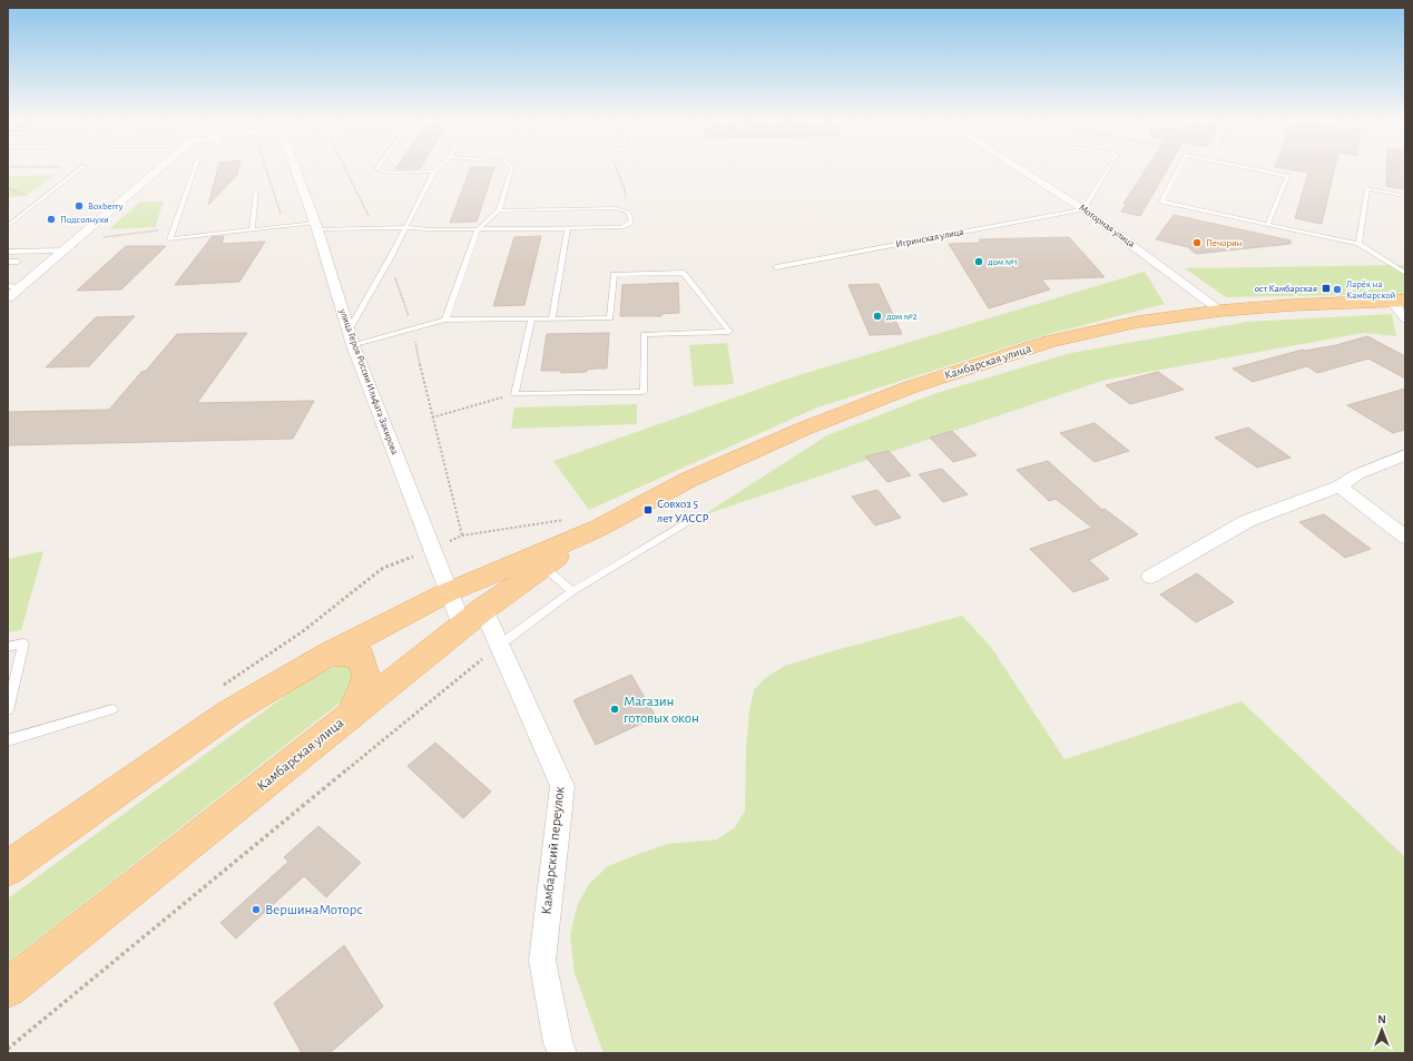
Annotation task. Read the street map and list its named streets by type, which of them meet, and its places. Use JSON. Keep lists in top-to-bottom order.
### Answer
{
  "streets": {
    "main road": ["Камбарская улица"],
    "street": ["Моторная улица", "улица Героя России Ильфата Закирова", "Камбарский переулок"],
    "lane": ["Игринская улица"]
  },
  "crossings": [
    ["Моторная улица", "Игринская улица"],
    ["Моторная улица", "Камбарская улица"],
    ["Камбарская улица", "улица Героя России Ильфата Закирова"],
    ["Камбарская улица", "Камбарский переулок"],
    ["улица Героя России Ильфата Закирова", "Камбарский переулок"]
  ],
  "places": {
    "other": [
      "Boxberry",
      "Подсолнухи",
      "Печорин",
      "дом №1",
      "Ларёк на Камбарской",
      "дом №2",
      "Магазин готовых окон",
      "ВершинаМоторс"
    ],
    "transit": ["ост Камбарская", "Совхоз 5 лет УАССР"]
  },
  "north": "top"
}
